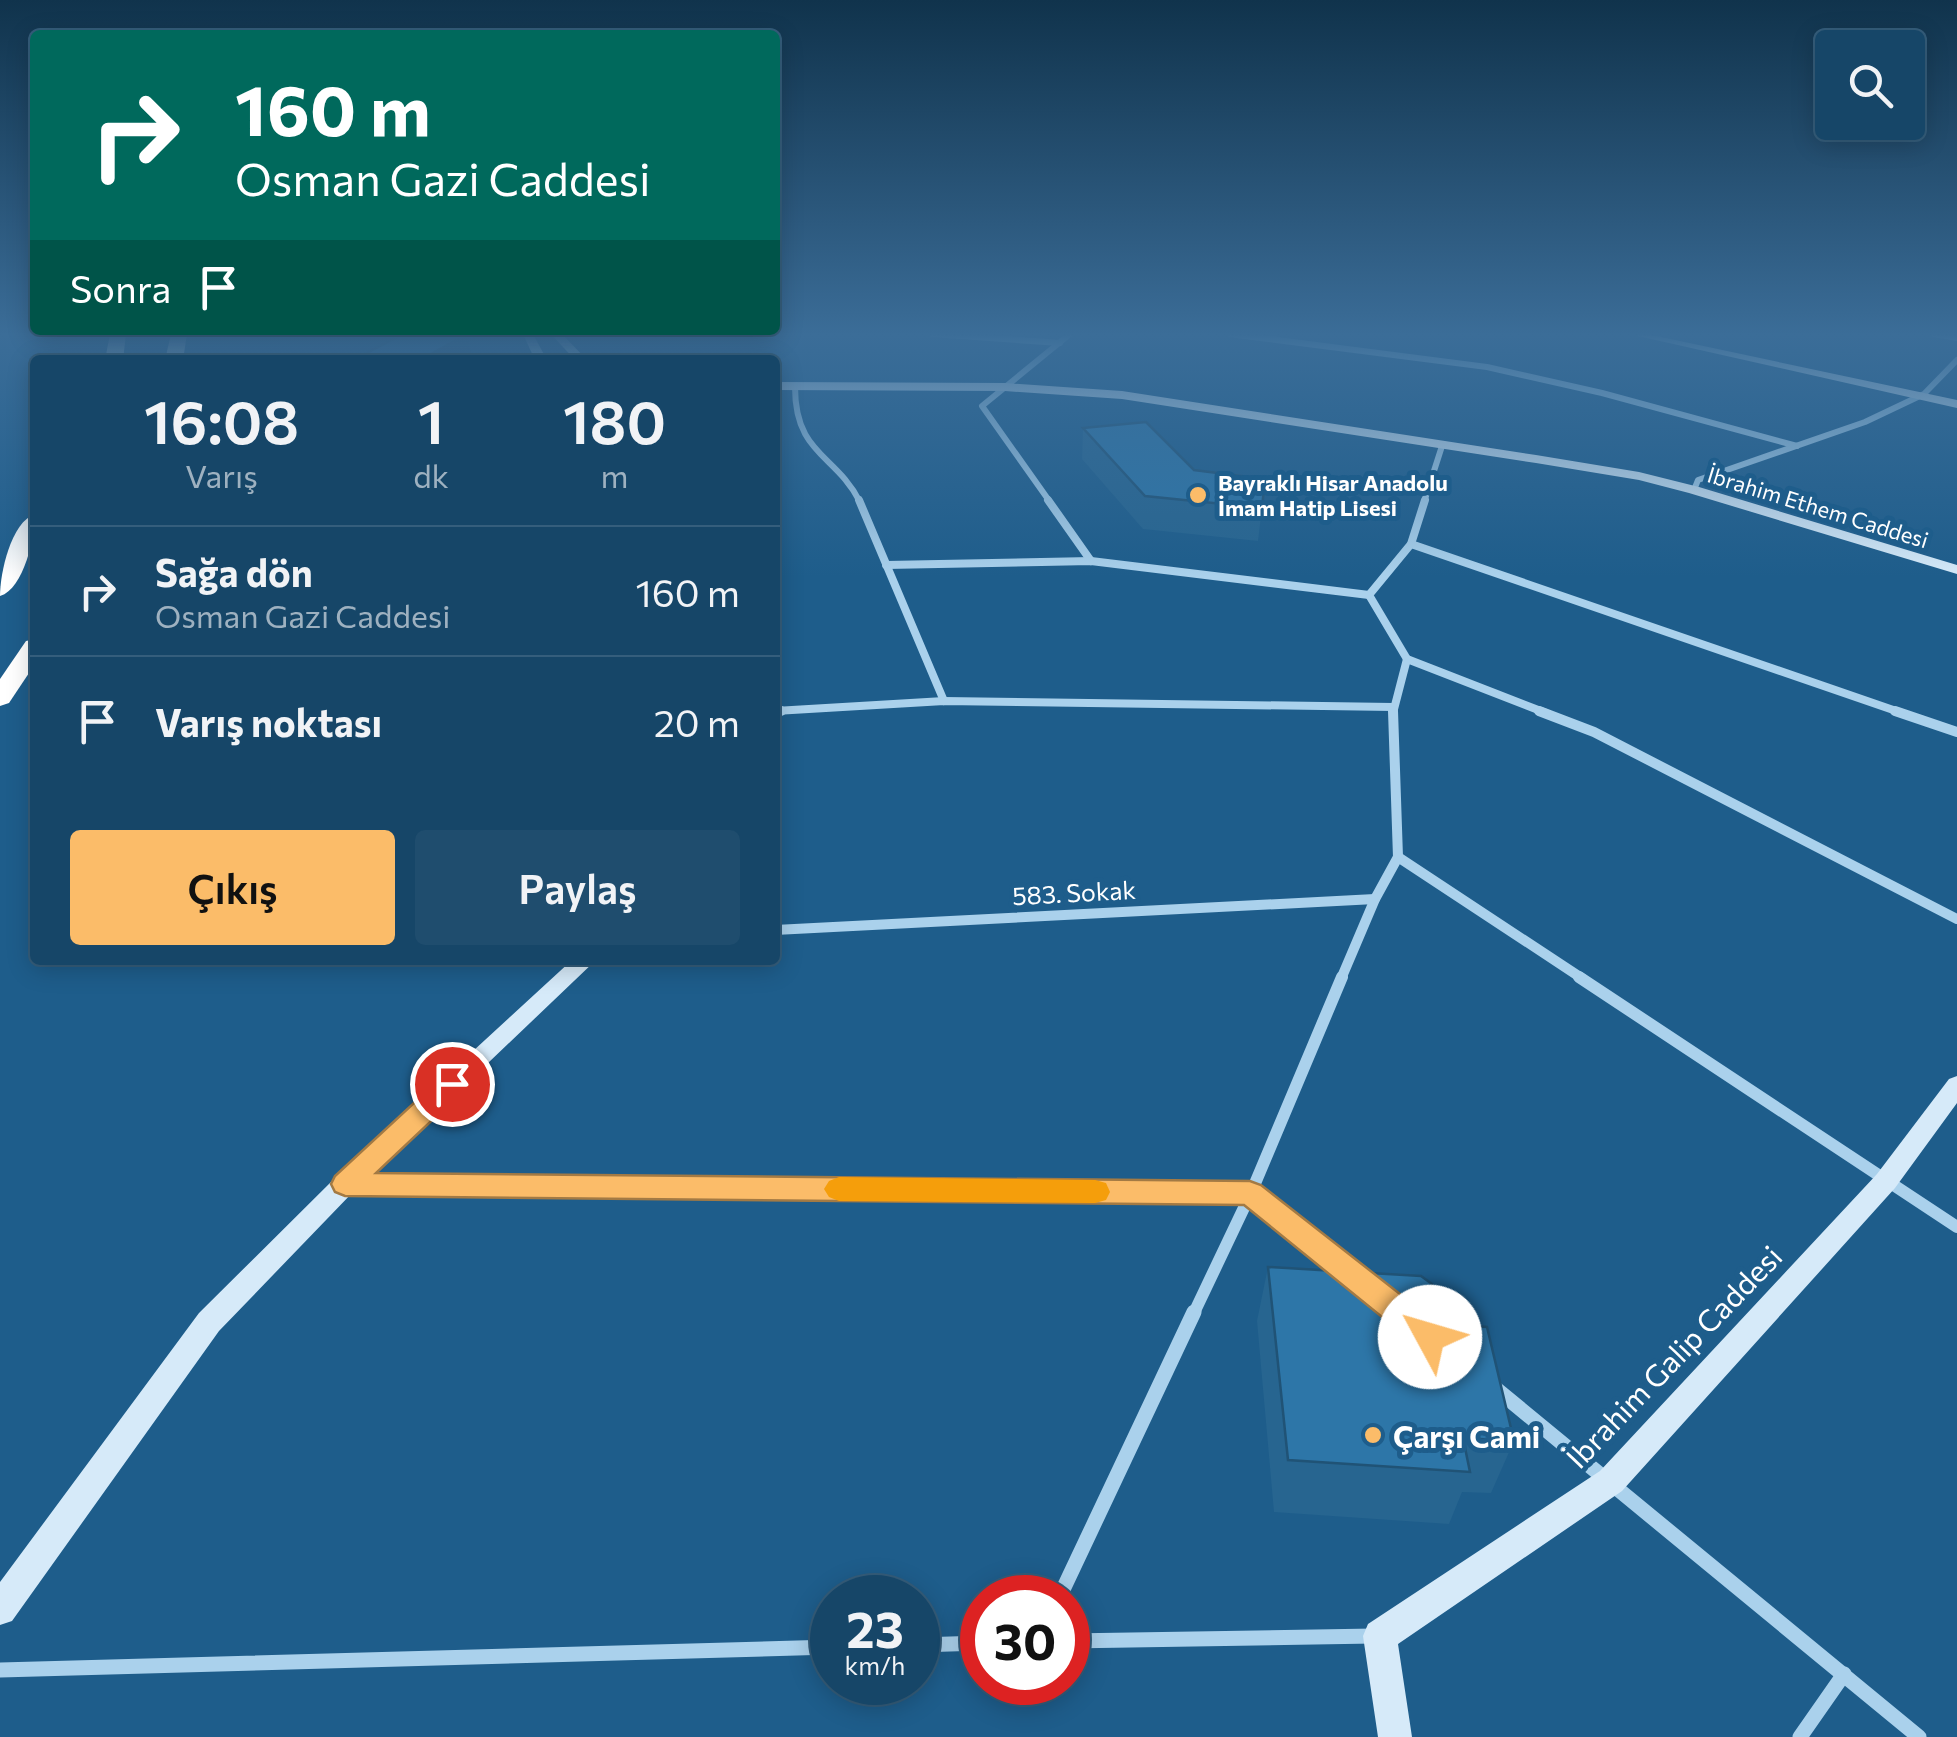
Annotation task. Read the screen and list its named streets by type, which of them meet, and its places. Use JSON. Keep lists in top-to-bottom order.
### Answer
{
  "streets": {
    "main road": ["İbrahim Ethem Caddesi", "İbrahim Galip Caddesi"],
    "street": ["583. Sokak"]
  },
  "places": ["Bayraklı Hisar Anadolu İmam Hatip Lisesi", "Çarşı Cami"],
  "page": {
    "turn": ["160 m", "Osman Gazi Caddesi"],
    "then": "Sonra",
    "eta": [
      "16:08",
      "Varış",
      "1",
      "dk",
      "180",
      "m"
    ],
    "list": [
      {
        "name": "Sağa dön",
        "note": "Osman Gazi Caddesi",
        "value": "160 m"
      },
      {
        "name": "Varış noktası",
        "value": "20 m"
      }
    ],
    "buttons": ["Çıkış", "Paylaş"],
    "speed": "23 km/h",
    "limit": "30"
  }
}
